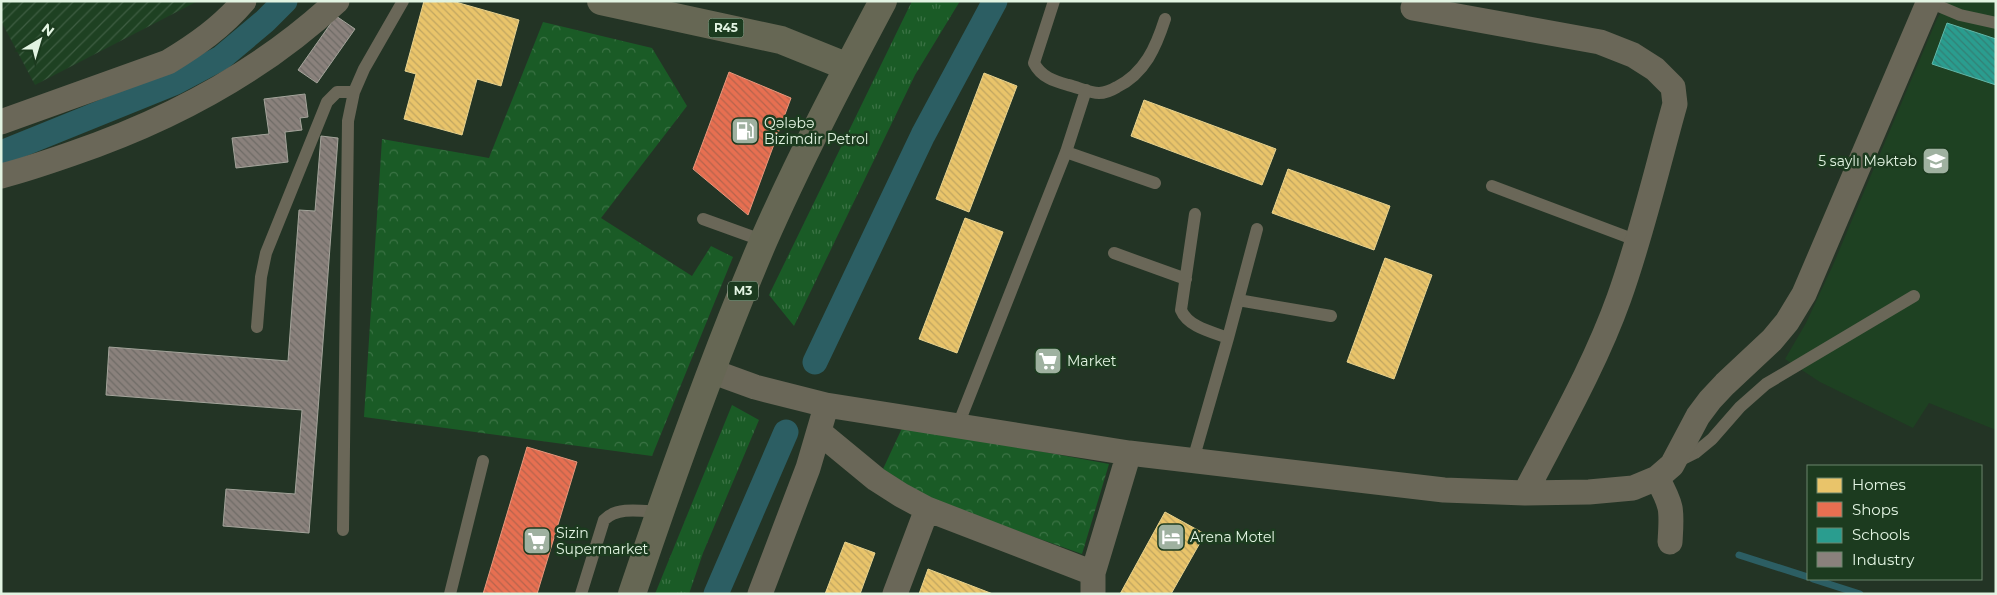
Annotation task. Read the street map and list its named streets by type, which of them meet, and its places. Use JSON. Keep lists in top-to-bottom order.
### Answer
{
  "streets": {
    "main road": ["R45", "M3"]
  },
  "crossings": [
    ["R45", "M3"]
  ],
  "places": {
    "fuel station": ["Qələbə Bizimdir Petrol"],
    "school or university": ["5 saylı Məktəb"],
    "supermarket": ["Market", "Sizin Supermarket"],
    "hotel": ["Arena Motel"]
  },
  "legend": [
    "Homes",
    "Shops",
    "Schools",
    "Industry"
  ],
  "north": "top right"
}
